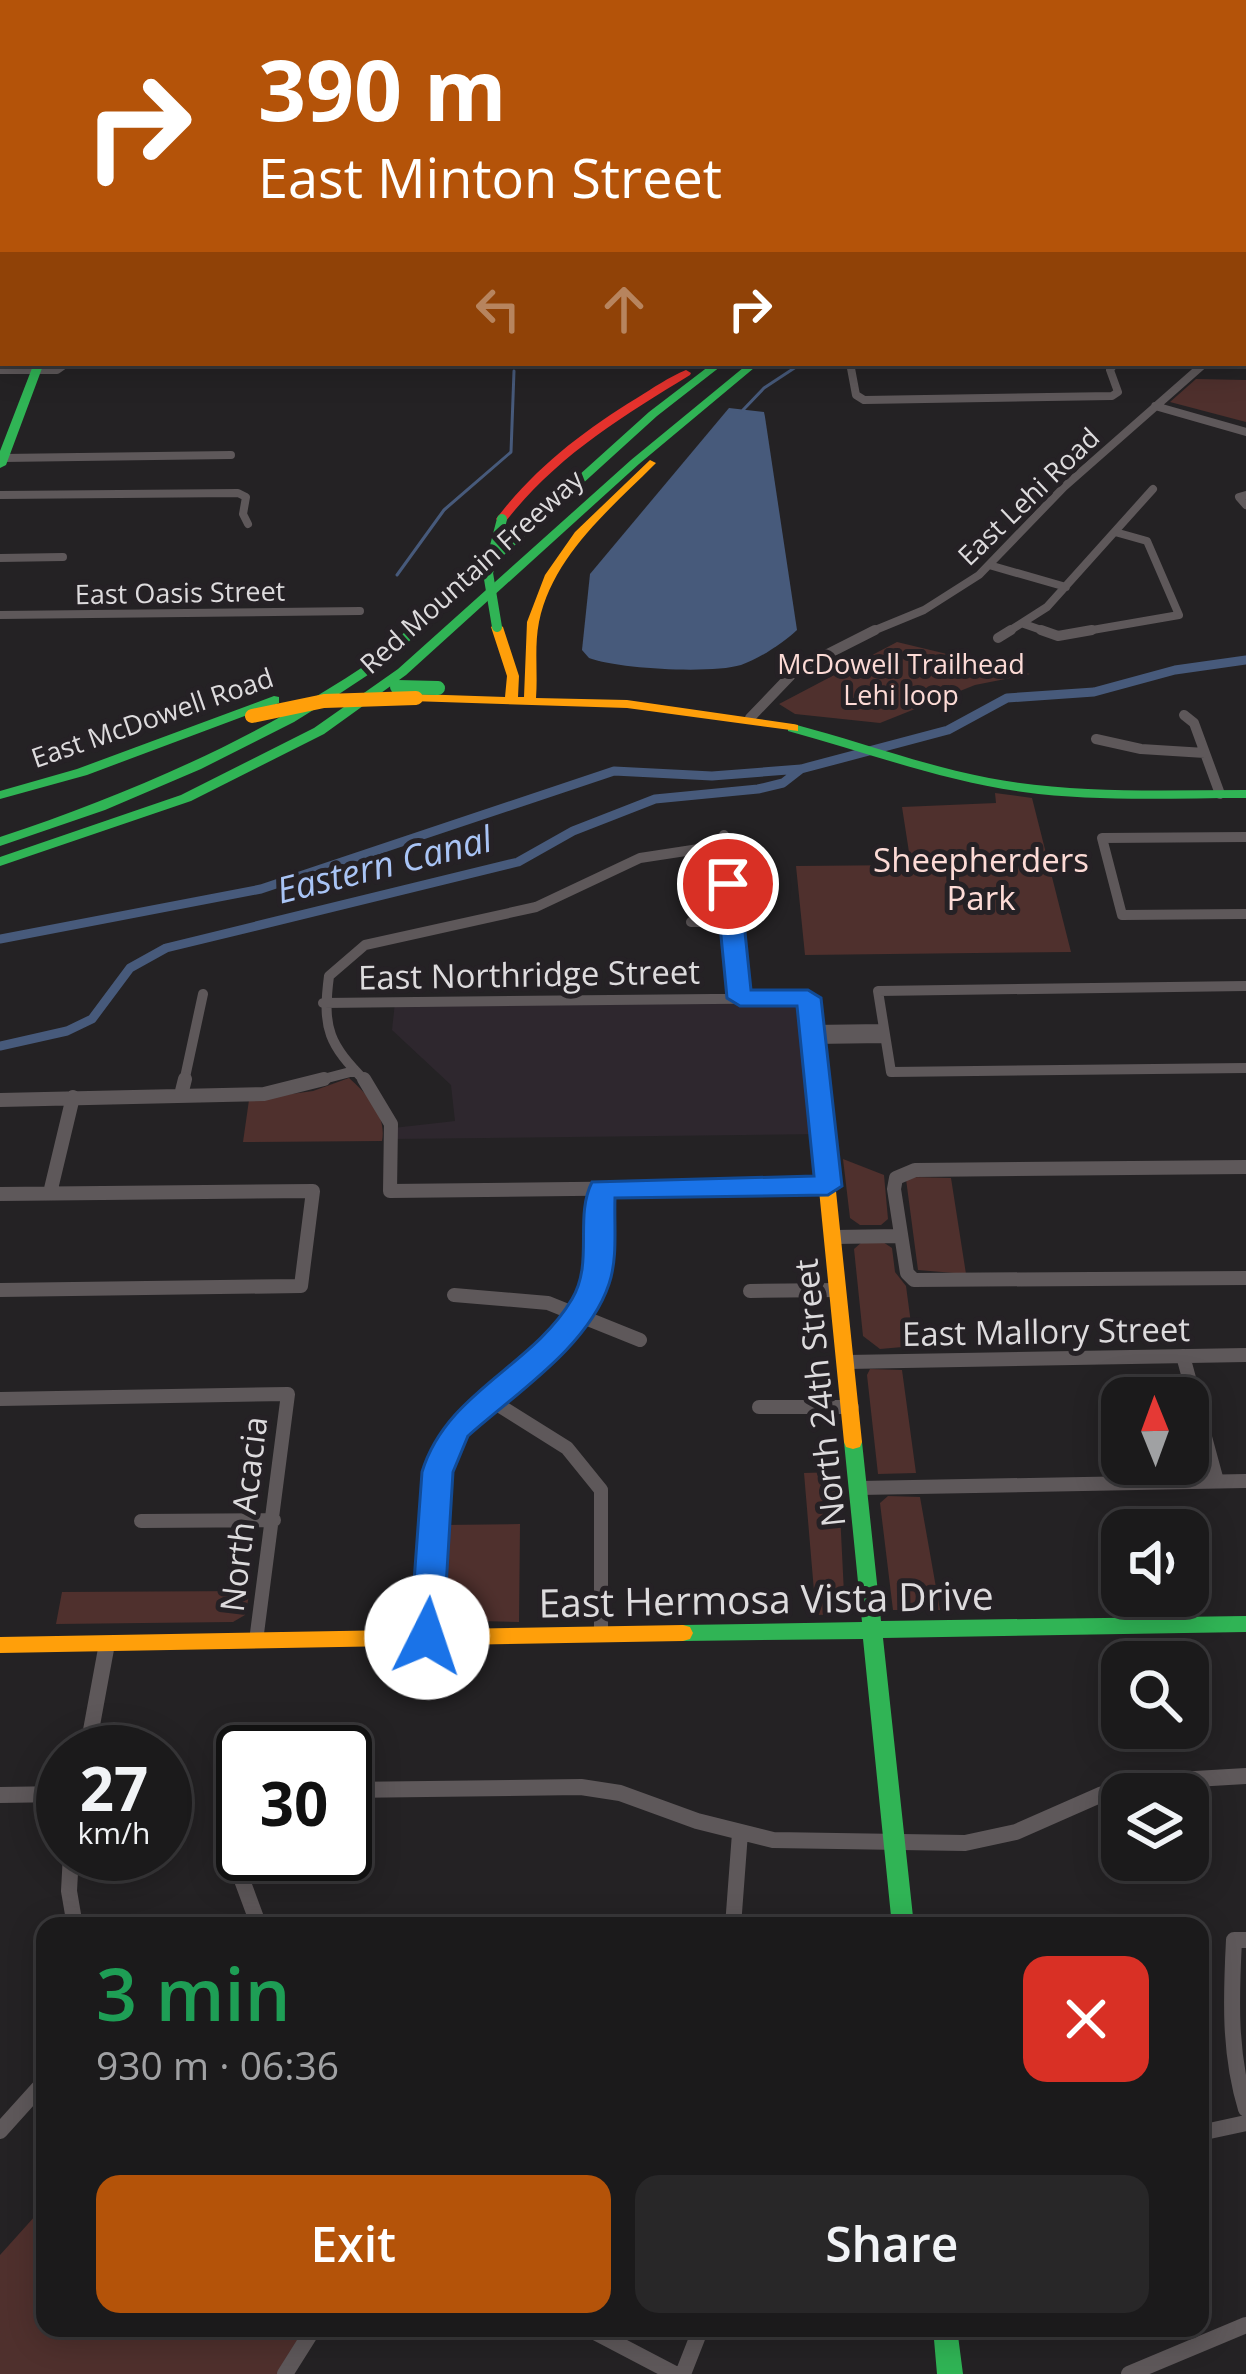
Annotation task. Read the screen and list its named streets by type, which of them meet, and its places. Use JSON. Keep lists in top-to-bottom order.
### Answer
{
  "streets": {
    "main road": [
      "Red Mountain Freeway",
      "East McDowell Road",
      "North 24th Street",
      "East Hermosa Vista Drive"
    ],
    "street": [
      "East Lehi Road",
      "East Oasis Street",
      "East Northridge Street",
      "East Mallory Street",
      "North Acacia"
    ]
  },
  "crossings": [
    ["East Lehi Road", "East McDowell Road"],
    ["East Northridge Street", "North 24th Street"],
    ["East Mallory Street", "North 24th Street"],
    ["North 24th Street", "East Hermosa Vista Drive"],
    ["North Acacia", "East Hermosa Vista Drive"]
  ],
  "water": ["Eastern Canal"],
  "parks": ["McDowell Trailhead Lehi loop", "Sheepherders Park"],
  "north": "top",
  "page": {
    "turn": ["390 m", "East Minton Street"],
    "speed": "27 km/h",
    "limit": "30",
    "heading": ["3 min", "930 m · 06:36"],
    "buttons": ["Exit", "Share"]
  }
}
